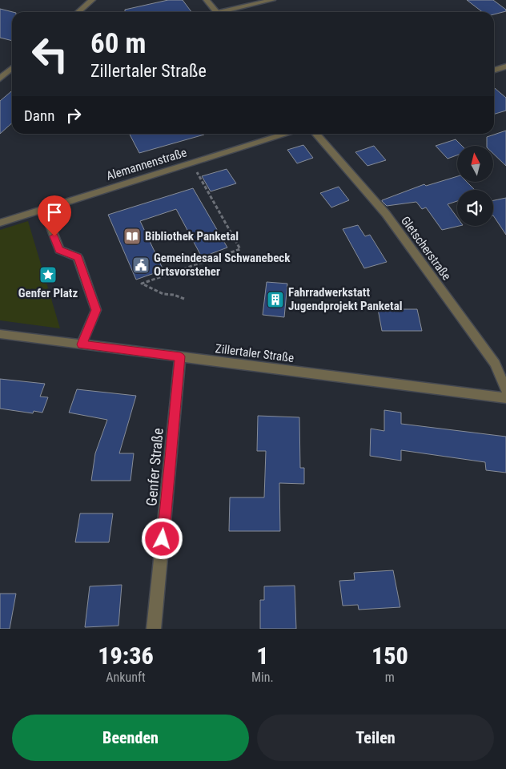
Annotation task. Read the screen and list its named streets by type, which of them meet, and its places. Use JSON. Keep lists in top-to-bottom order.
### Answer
{
  "streets": {
    "street": [
      "Alemannenstraße",
      "Gletscherstraße",
      "Zillertaler Straße",
      "Genfer Straße"
    ]
  },
  "crossings": [
    ["Zillertaler Straße", "Genfer Straße"]
  ],
  "places": {
    "library": ["Bibliothek Panketal"],
    "public building": ["Gemeindesaal Schwanebeck Ortsvorsteher"],
    "place": ["Genfer Platz"],
    "building": ["Fahrradwerkstatt Jugendprojekt Panketal"]
  },
  "north": "top",
  "page": {
    "turn": ["60 m", "Zillertaler Straße"],
    "then": "Dann",
    "eta": [
      "19:36",
      "Ankunft",
      "1",
      "Min.",
      "150",
      "m"
    ],
    "buttons": ["Beenden", "Teilen"]
  }
}
